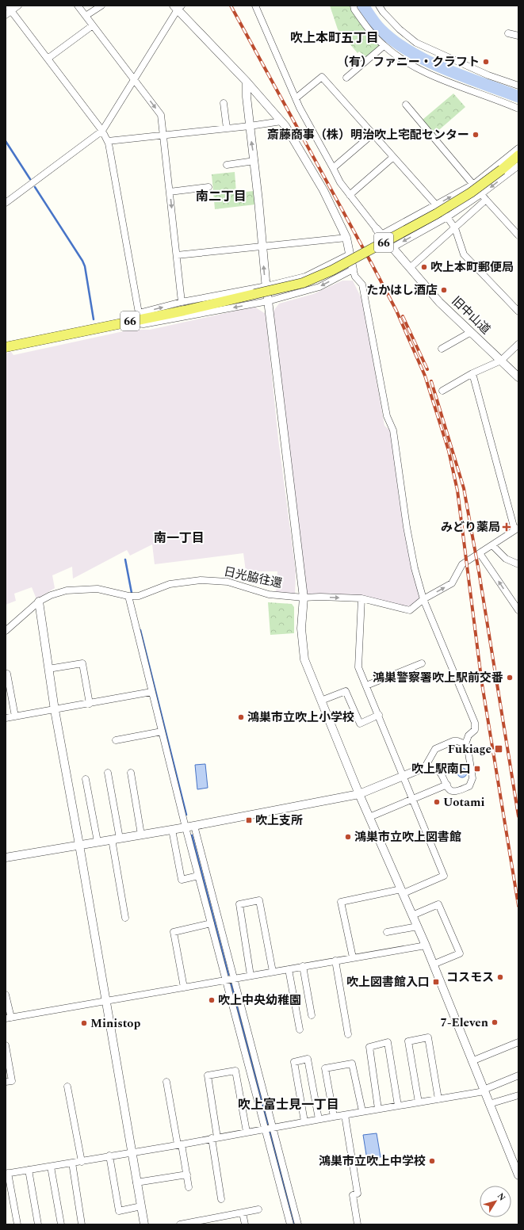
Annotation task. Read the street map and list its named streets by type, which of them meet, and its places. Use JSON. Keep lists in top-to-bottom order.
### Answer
{
  "streets": {
    "main road": ["66"],
    "street": ["旧中山道", "日光脇往還"]
  },
  "districts": [
    "吹上本町五丁目",
    "南二丁目",
    "南一丁目",
    "吹上富士見一丁目"
  ],
  "places": {
    "other": [
      "（有）ファニー・クラフト",
      "斎藤商事（株）明治吹上宅配センター",
      "吹上本町郵便局",
      "たかはし酒店",
      "鴻巣警察署吹上駅前交番",
      "鴻巣市立吹上小学校",
      "Uotami",
      "鴻巣市立吹上図書館",
      "コスモス",
      "吹上中央幼稚園",
      "7-Eleven",
      "Ministop",
      "鴻巣市立吹上中学校"
    ],
    "health": ["みどり薬局"],
    "transit": [
      "Fukiage",
      "吹上駅南口",
      "吹上支所",
      "吹上図書館入口"
    ]
  },
  "north": "top right"
}
